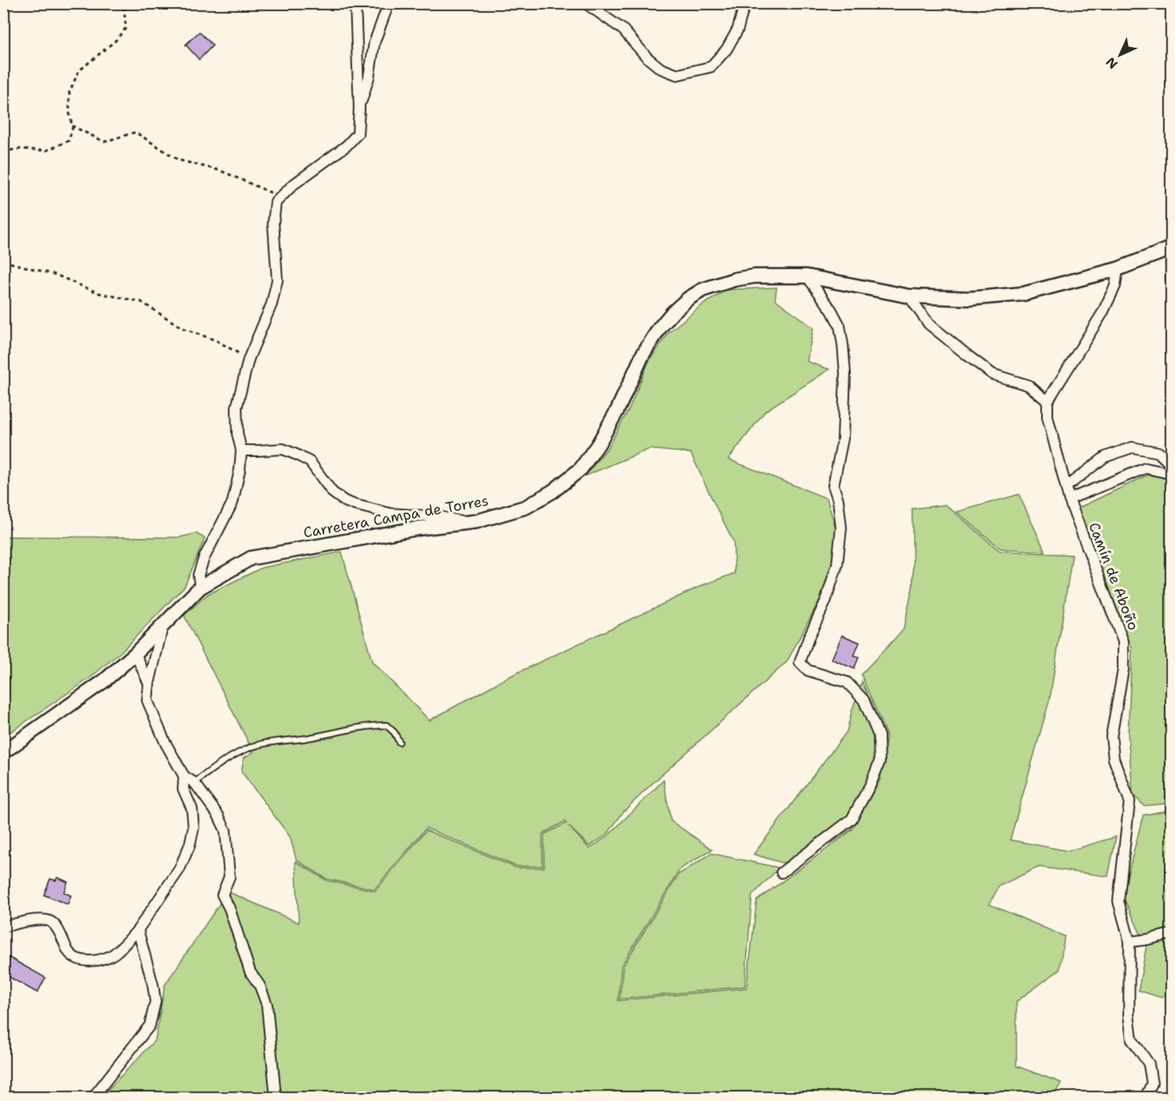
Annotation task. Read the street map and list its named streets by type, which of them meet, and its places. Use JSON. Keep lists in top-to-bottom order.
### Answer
{
  "streets": {
    "street": ["Carretera Campa de Torres", "Camín de Aboño"]
  },
  "north": "bottom left"
}
